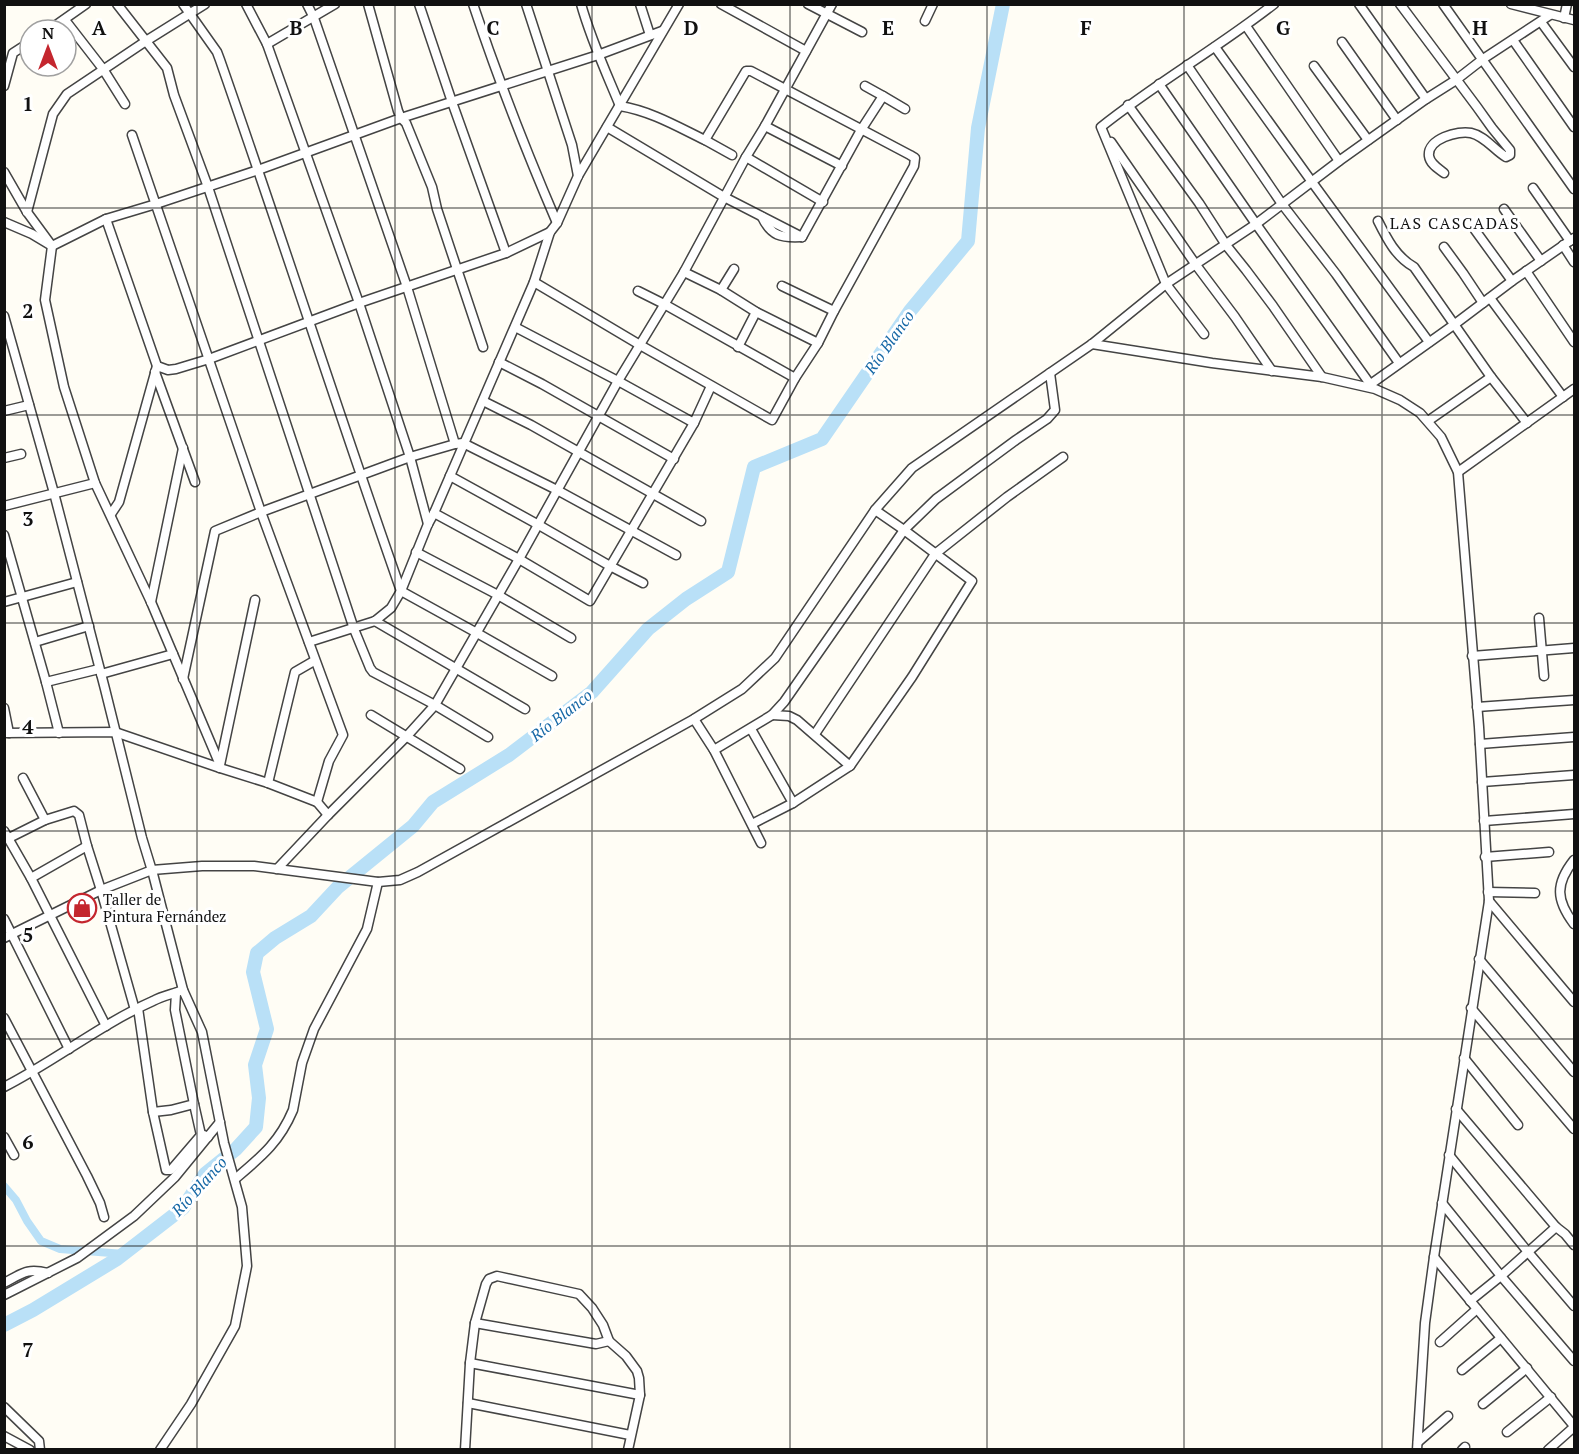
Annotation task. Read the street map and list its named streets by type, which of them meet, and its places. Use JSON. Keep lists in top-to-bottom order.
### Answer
{
  "districts": ["LAS CASCADAS"],
  "water": ["Río Blanco"],
  "places": {
    "shop": ["Taller de Pintura Fernández"]
  },
  "north": "top",
  "grid": {
    "columns": [
      "A",
      "B",
      "C",
      "D",
      "E",
      "F",
      "G",
      "H"
    ],
    "rows": [
      "1",
      "2",
      "3",
      "4",
      "5",
      "6",
      "7"
    ]
  }
}
